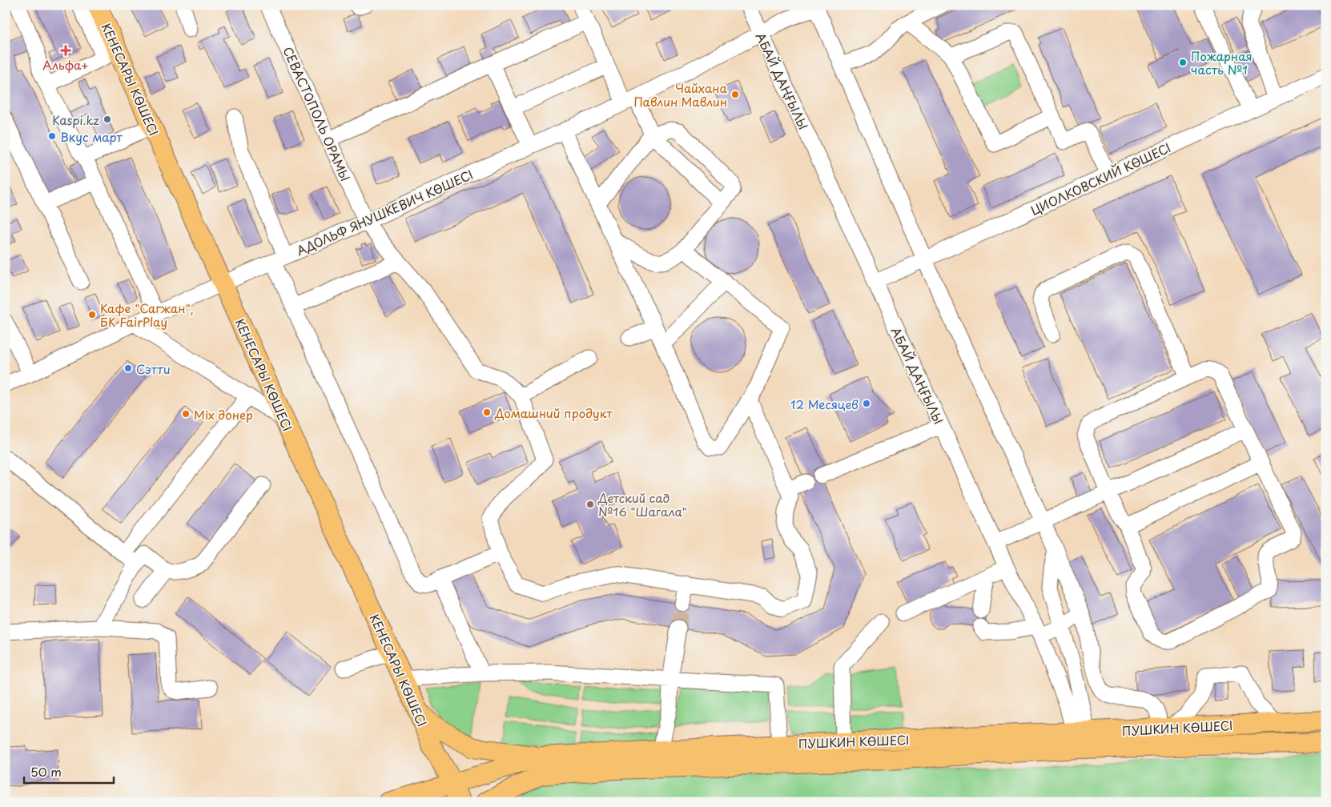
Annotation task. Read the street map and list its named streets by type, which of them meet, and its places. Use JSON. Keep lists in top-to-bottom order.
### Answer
{
  "streets": {
    "main road": ["КЕНЕСАРЫ КӨШЕСІ", "ПУШКИН КӨШЕСІ"],
    "street": [
      "АБАЙ ДАҢҒЫЛЫ",
      "СЕВАСТОПОЛЬ ОРАМЫ",
      "ЦИОЛКОВСКИЙ КӨШЕСІ",
      "АДОЛЬФ ЯНУШКЕВИЧ КӨШЕСІ"
    ]
  },
  "crossings": [
    ["КЕНЕСАРЫ КӨШЕСІ", "АДОЛЬФ ЯНУШКЕВИЧ КӨШЕСІ"],
    ["КЕНЕСАРЫ КӨШЕСІ", "ПУШКИН КӨШЕСІ"],
    ["АБАЙ ДАҢҒЫЛЫ", "ЦИОЛКОВСКИЙ КӨШЕСІ"],
    ["АБАЙ ДАҢҒЫЛЫ", "АДОЛЬФ ЯНУШКЕВИЧ КӨШЕСІ"],
    ["АБАЙ ДАҢҒЫЛЫ", "ПУШКИН КӨШЕСІ"],
    ["СЕВАСТОПОЛЬ ОРАМЫ", "АДОЛЬФ ЯНУШКЕВИЧ КӨШЕСІ"]
  ],
  "places": {
    "health": ["Альфа+"],
    "other": [
      "Пожарная часть №1",
      "Чайхана Павлин Мавлин",
      "Kaspi.kz",
      "Вкус март",
      "Кафе \"Сагжан\", БК FairPlay",
      "Сэтти",
      "12 Месяцев",
      "Домашний продукт",
      "Mix донер",
      "Детский сад №16 \"Шагала\""
    ]
  },
  "scale_bar": "50 m"
}
